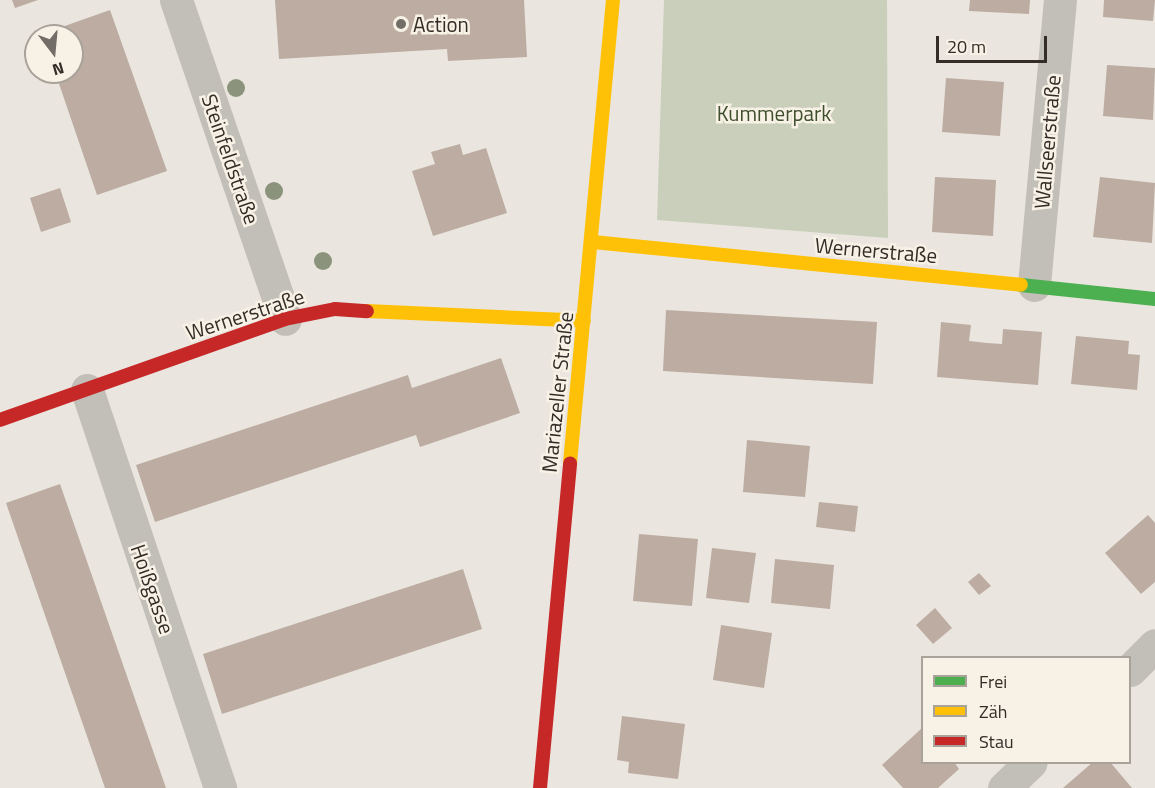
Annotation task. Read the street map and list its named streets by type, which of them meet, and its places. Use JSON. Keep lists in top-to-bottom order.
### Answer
{
  "streets": {
    "street": [
      "Wallseerstraße",
      "Steinfeldstraße",
      "Wernerstraße",
      "Mariazeller Straße",
      "Hoißgasse"
    ]
  },
  "crossings": [
    ["Wallseerstraße", "Wernerstraße"],
    ["Steinfeldstraße", "Wernerstraße"],
    ["Wernerstraße", "Mariazeller Straße"],
    ["Wernerstraße", "Hoißgasse"]
  ],
  "parks": ["Kummerpark"],
  "places": ["Action"],
  "legend": ["Frei", "Zäh", "Stau"],
  "scale_bar": "20 m",
  "north": "bottom"
}
